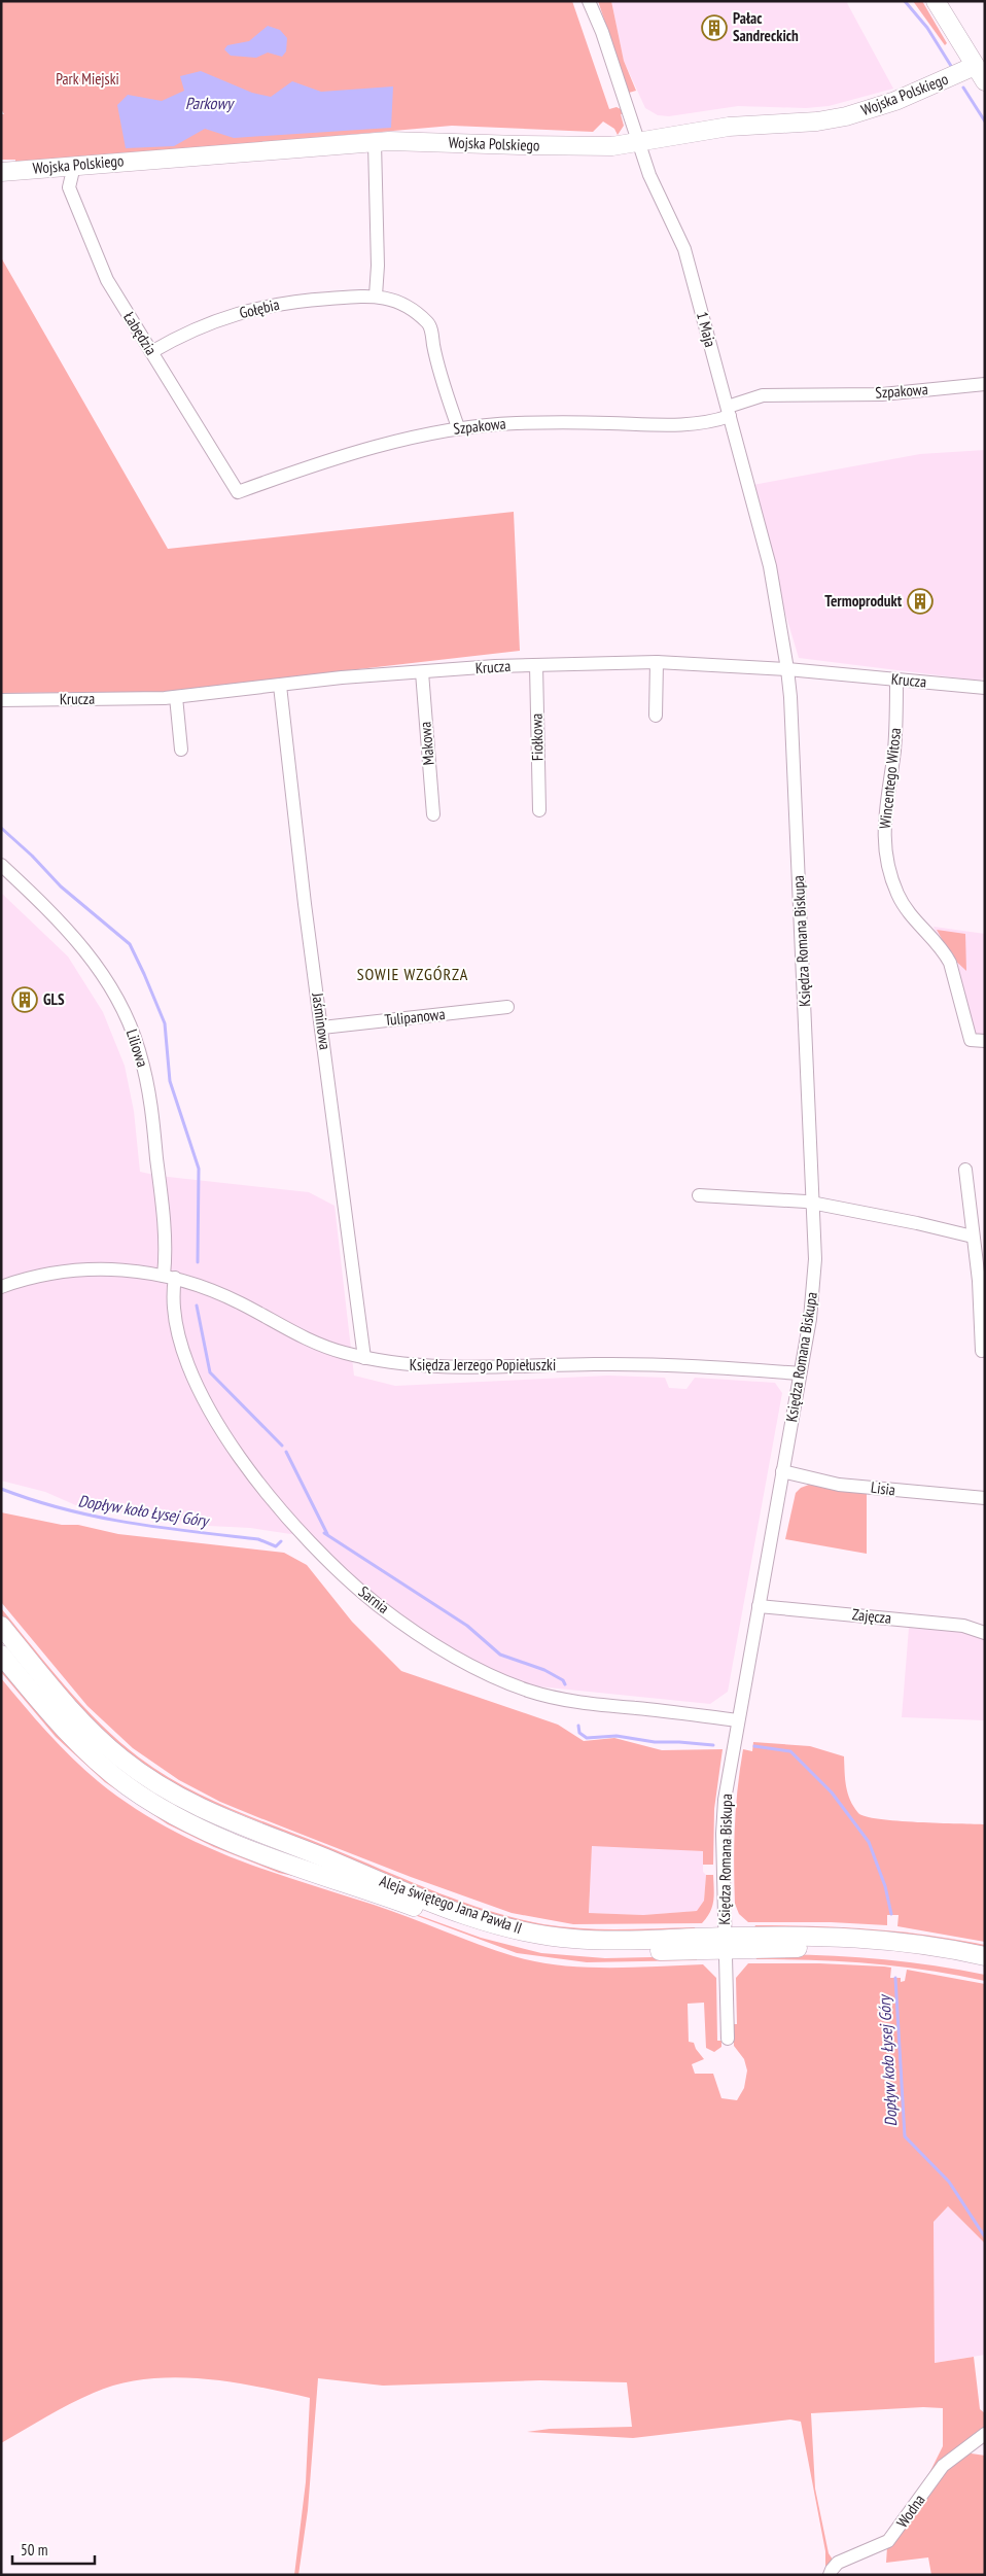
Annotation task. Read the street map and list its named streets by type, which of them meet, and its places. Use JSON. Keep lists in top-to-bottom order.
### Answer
{
  "streets": {
    "main road": ["Wojska Polskiego", "Aleja świętego Jana Pawła II"],
    "street": [
      "Gołębia",
      "1 Maja",
      "Łabędzia",
      "Szpakowa",
      "Krucza",
      "Fiołkowa",
      "Makowa",
      "Wincentego Witosa",
      "Księdza Romana Biskupa",
      "Tulipanowa",
      "Jaśminowa",
      "Liliowa",
      "Księdza Jerzego Popiełuszki",
      "Lisia",
      "Sarnia",
      "Zajęcza",
      "Wodna"
    ]
  },
  "crossings": [
    ["Wojska Polskiego", "1 Maja"],
    ["Wojska Polskiego", "Łabędzia"],
    ["Gołębia", "Łabędzia"],
    ["Gołębia", "Szpakowa"],
    ["1 Maja", "Szpakowa"],
    ["1 Maja", "Krucza"],
    ["1 Maja", "Księdza Romana Biskupa"],
    ["Łabędzia", "Szpakowa"],
    ["Krucza", "Fiołkowa"],
    ["Krucza", "Makowa"],
    ["Krucza", "Wincentego Witosa"],
    ["Krucza", "Księdza Romana Biskupa"],
    ["Krucza", "Jaśminowa"],
    ["Księdza Romana Biskupa", "Księdza Jerzego Popiełuszki"],
    ["Księdza Romana Biskupa", "Lisia"],
    ["Księdza Romana Biskupa", "Sarnia"],
    ["Księdza Romana Biskupa", "Zajęcza"],
    ["Księdza Romana Biskupa", "Aleja świętego Jana Pawła II"],
    ["Tulipanowa", "Jaśminowa"],
    ["Jaśminowa", "Księdza Jerzego Popiełuszki"],
    ["Liliowa", "Księdza Jerzego Popiełuszki"],
    ["Liliowa", "Sarnia"],
    ["Księdza Jerzego Popiełuszki", "Sarnia"]
  ],
  "districts": ["SOWIE WZGÓRZA"],
  "water": ["Parkowy", "Dopływ koło Łysej Góry"],
  "parks": ["Park Miejski"],
  "places": {
    "building": ["Pałac Sandreckich", "Termoprodukt", "GLS"]
  },
  "scale_bar": "50 m"
}
